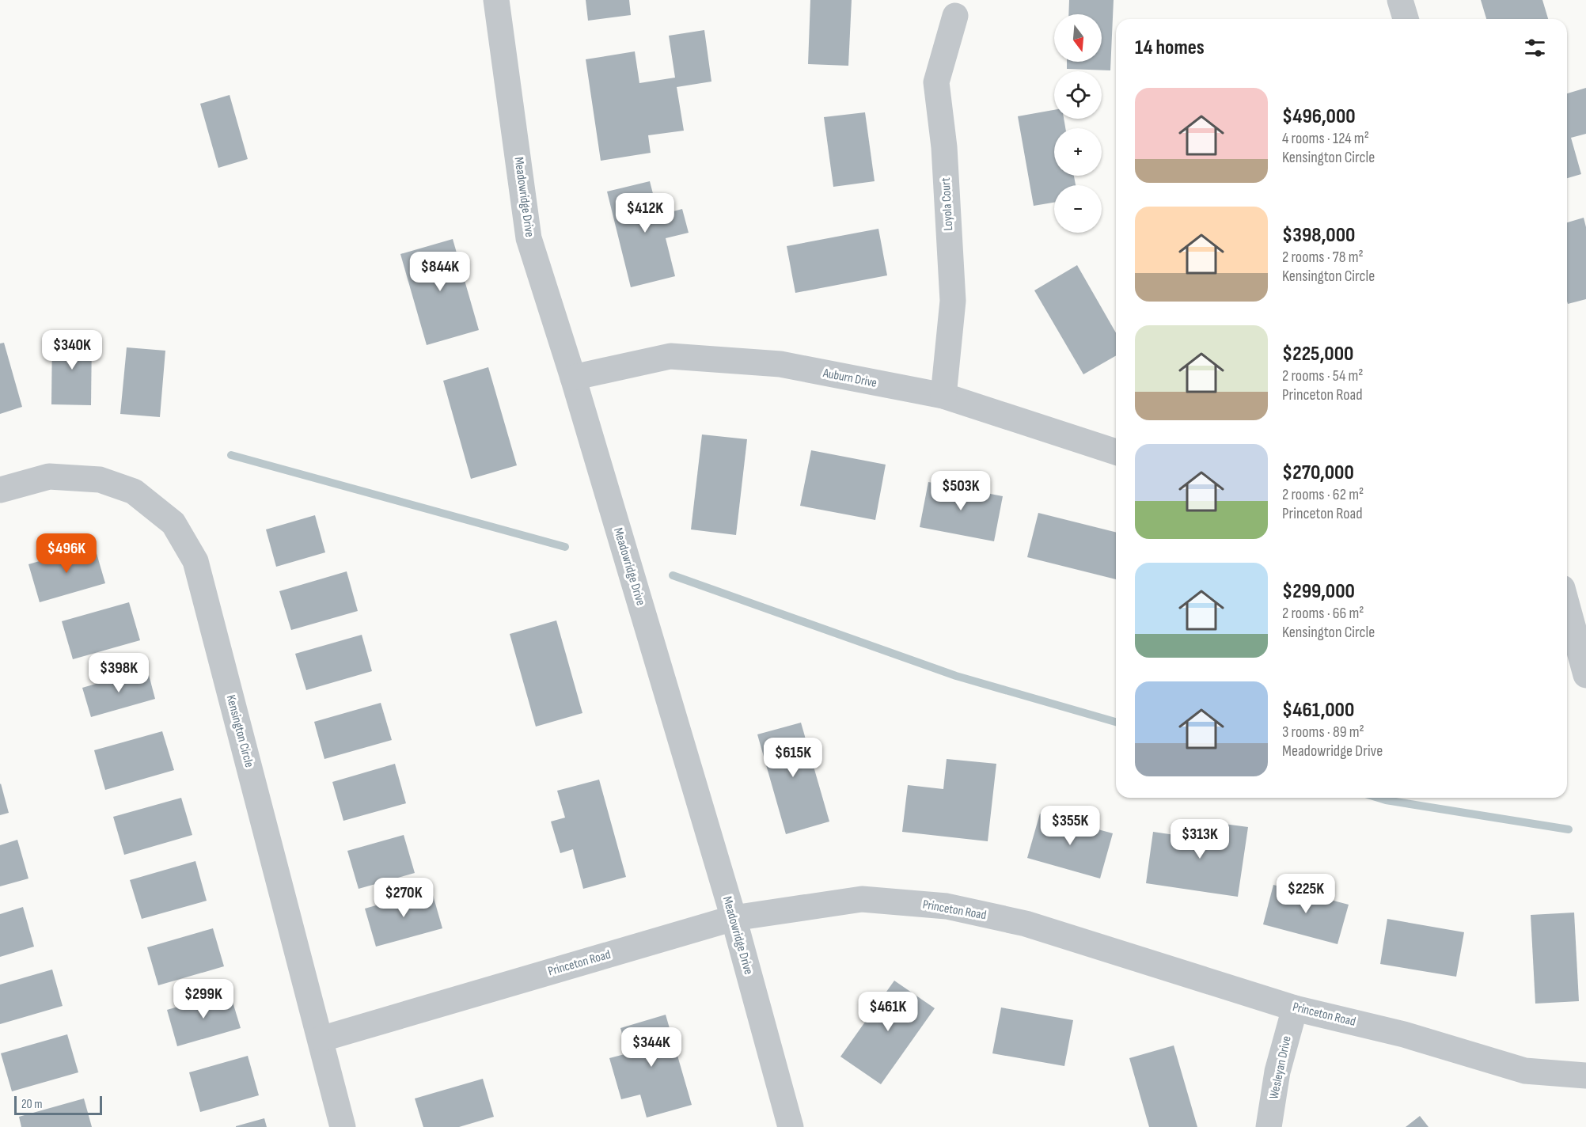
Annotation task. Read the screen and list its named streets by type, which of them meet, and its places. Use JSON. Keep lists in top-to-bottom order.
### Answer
{
  "streets": {
    "street": [
      "Meadowridge Drive",
      "Loyola Court",
      "Auburn Drive",
      "Kensington Circle",
      "Princeton Road",
      "Wesleyan Drive"
    ]
  },
  "crossings": [
    ["Meadowridge Drive", "Auburn Drive"],
    ["Meadowridge Drive", "Princeton Road"],
    ["Loyola Court", "Auburn Drive"],
    ["Kensington Circle", "Princeton Road"],
    ["Princeton Road", "Wesleyan Drive"]
  ],
  "scale_bar": "20 m",
  "north": "bottom",
  "page": {
    "map_buttons": ["+", "−"],
    "heading": "14 homes",
    "list": [
      {
        "name": "$496,000",
        "note": "4 rooms · 124 m² · Kensington Circle"
      },
      {
        "name": "$398,000",
        "note": "2 rooms · 78 m² · Kensington Circle"
      },
      {
        "name": "$225,000",
        "note": "2 rooms · 54 m² · Princeton Road"
      },
      {
        "name": "$270,000",
        "note": "2 rooms · 62 m² · Princeton Road"
      },
      {
        "name": "$299,000",
        "note": "2 rooms · 66 m² · Kensington Circle"
      },
      {
        "name": "$461,000",
        "note": "3 rooms · 89 m² · Meadowridge Drive"
      }
    ],
    "price": [
      "$412K",
      "$844K",
      "$340K",
      "$503K",
      "$496K",
      "$398K",
      "$615K",
      "$355K",
      "$313K",
      "$225K",
      "$270K",
      "$299K",
      "$461K",
      "$344K"
    ],
    "scale": "20 m"
  }
}
